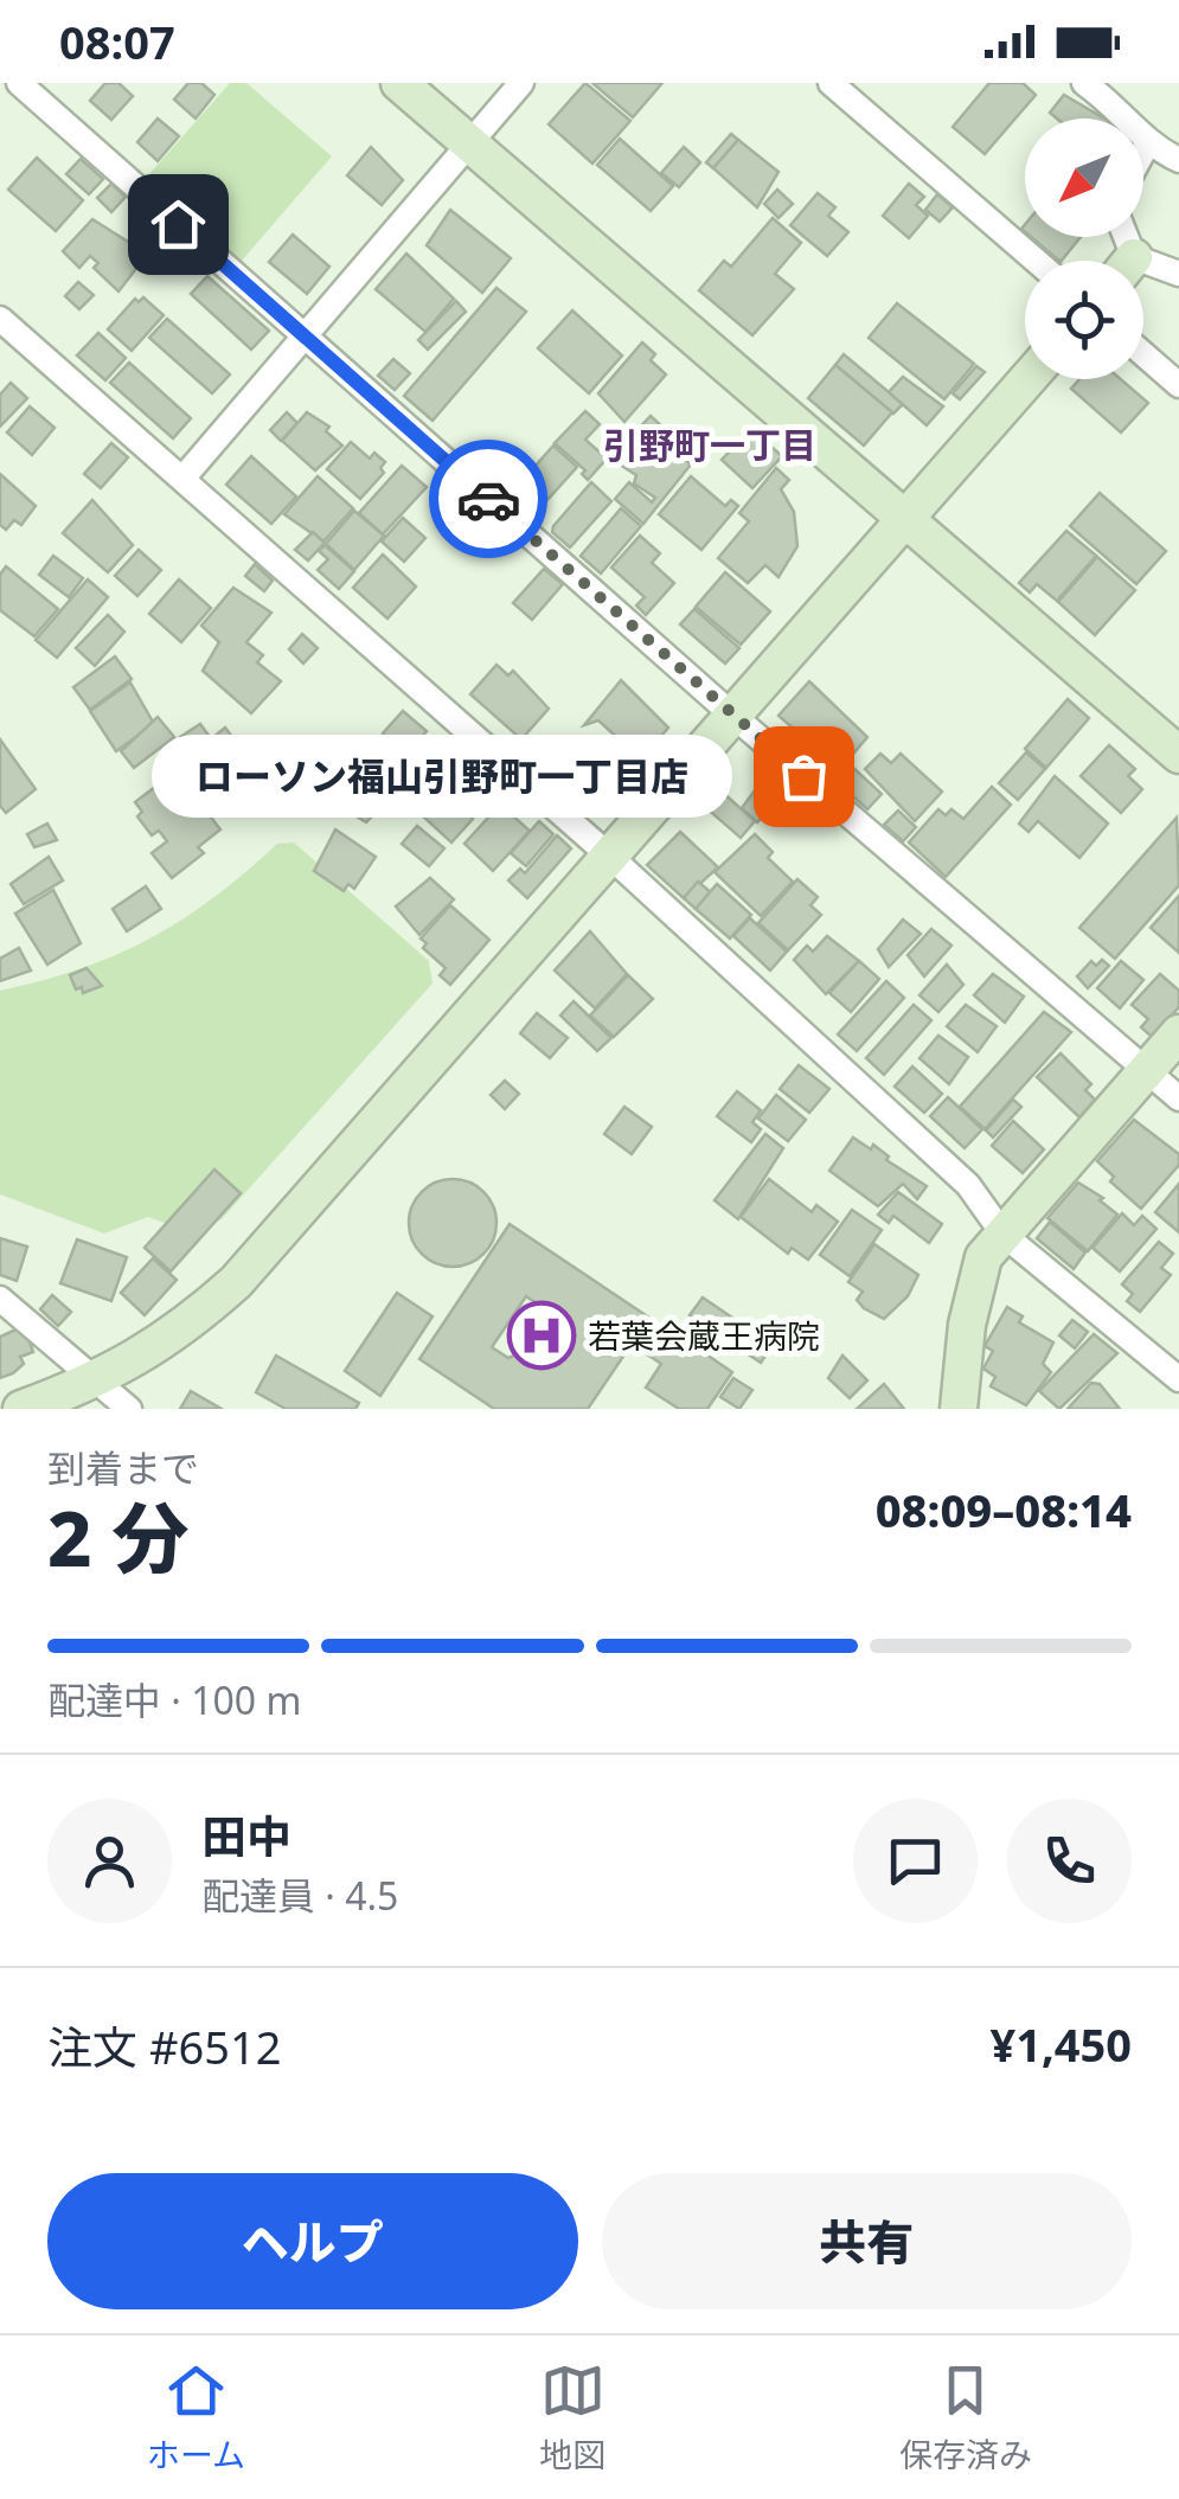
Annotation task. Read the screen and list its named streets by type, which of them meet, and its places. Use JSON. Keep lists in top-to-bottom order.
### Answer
{
  "districts": ["引野町一丁目"],
  "places": {
    "other": ["ローソン福山引野町一丁目店"],
    "hospital": ["若葉会蔵王病院"]
  },
  "north": "bottom left",
  "page": {
    "status": "08:07",
    "bubble": "ローソン福山引野町一丁目店",
    "heading": ["2 分", "到着まで", "08:09–08:14"],
    "panel": [
      "田中",
      "配達員 · 4.5",
      "注文 #6512",
      "¥1,450"
    ],
    "bar": "配達中 · 100 m",
    "buttons": ["ヘルプ", "共有"],
    "tabs": ["ホーム", "地図", "保存済み"]
  }
}
